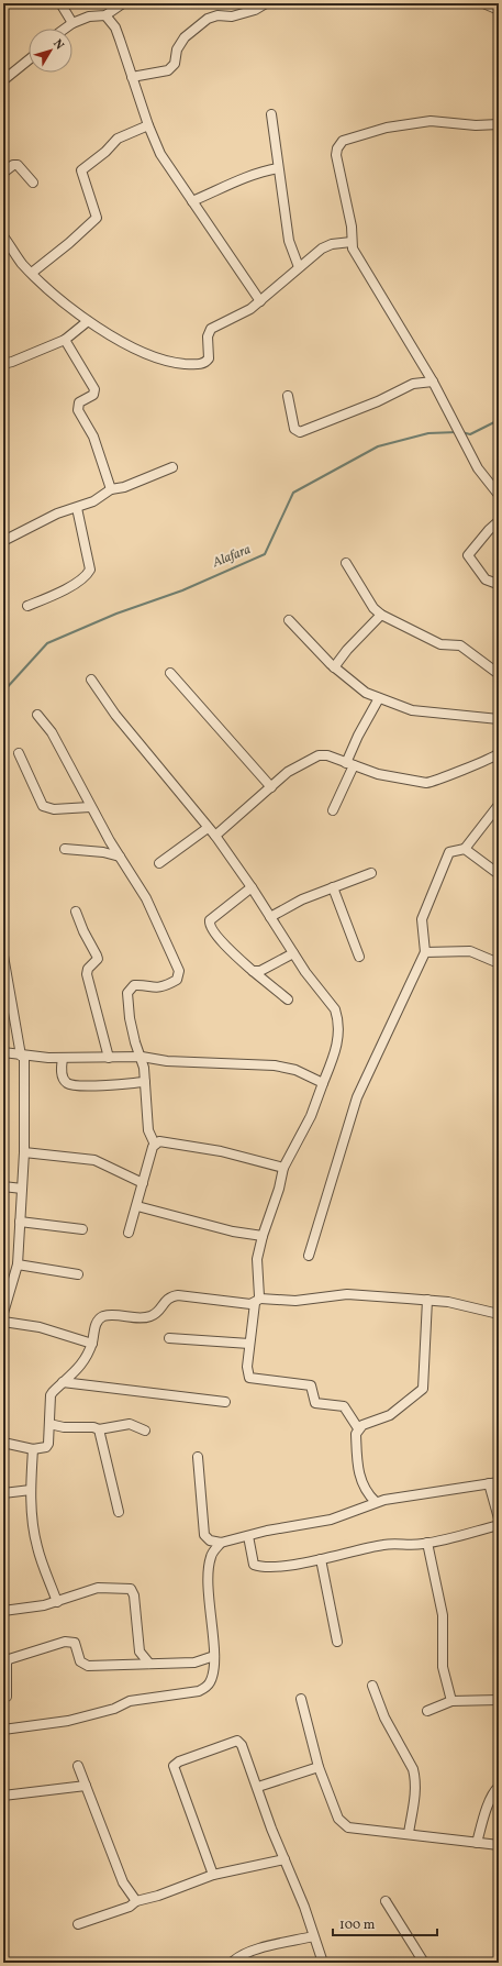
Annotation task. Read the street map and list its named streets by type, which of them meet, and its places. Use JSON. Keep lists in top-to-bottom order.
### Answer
{
  "water": ["Alafara"],
  "scale_bar": "100 m",
  "north": "top right"
}
